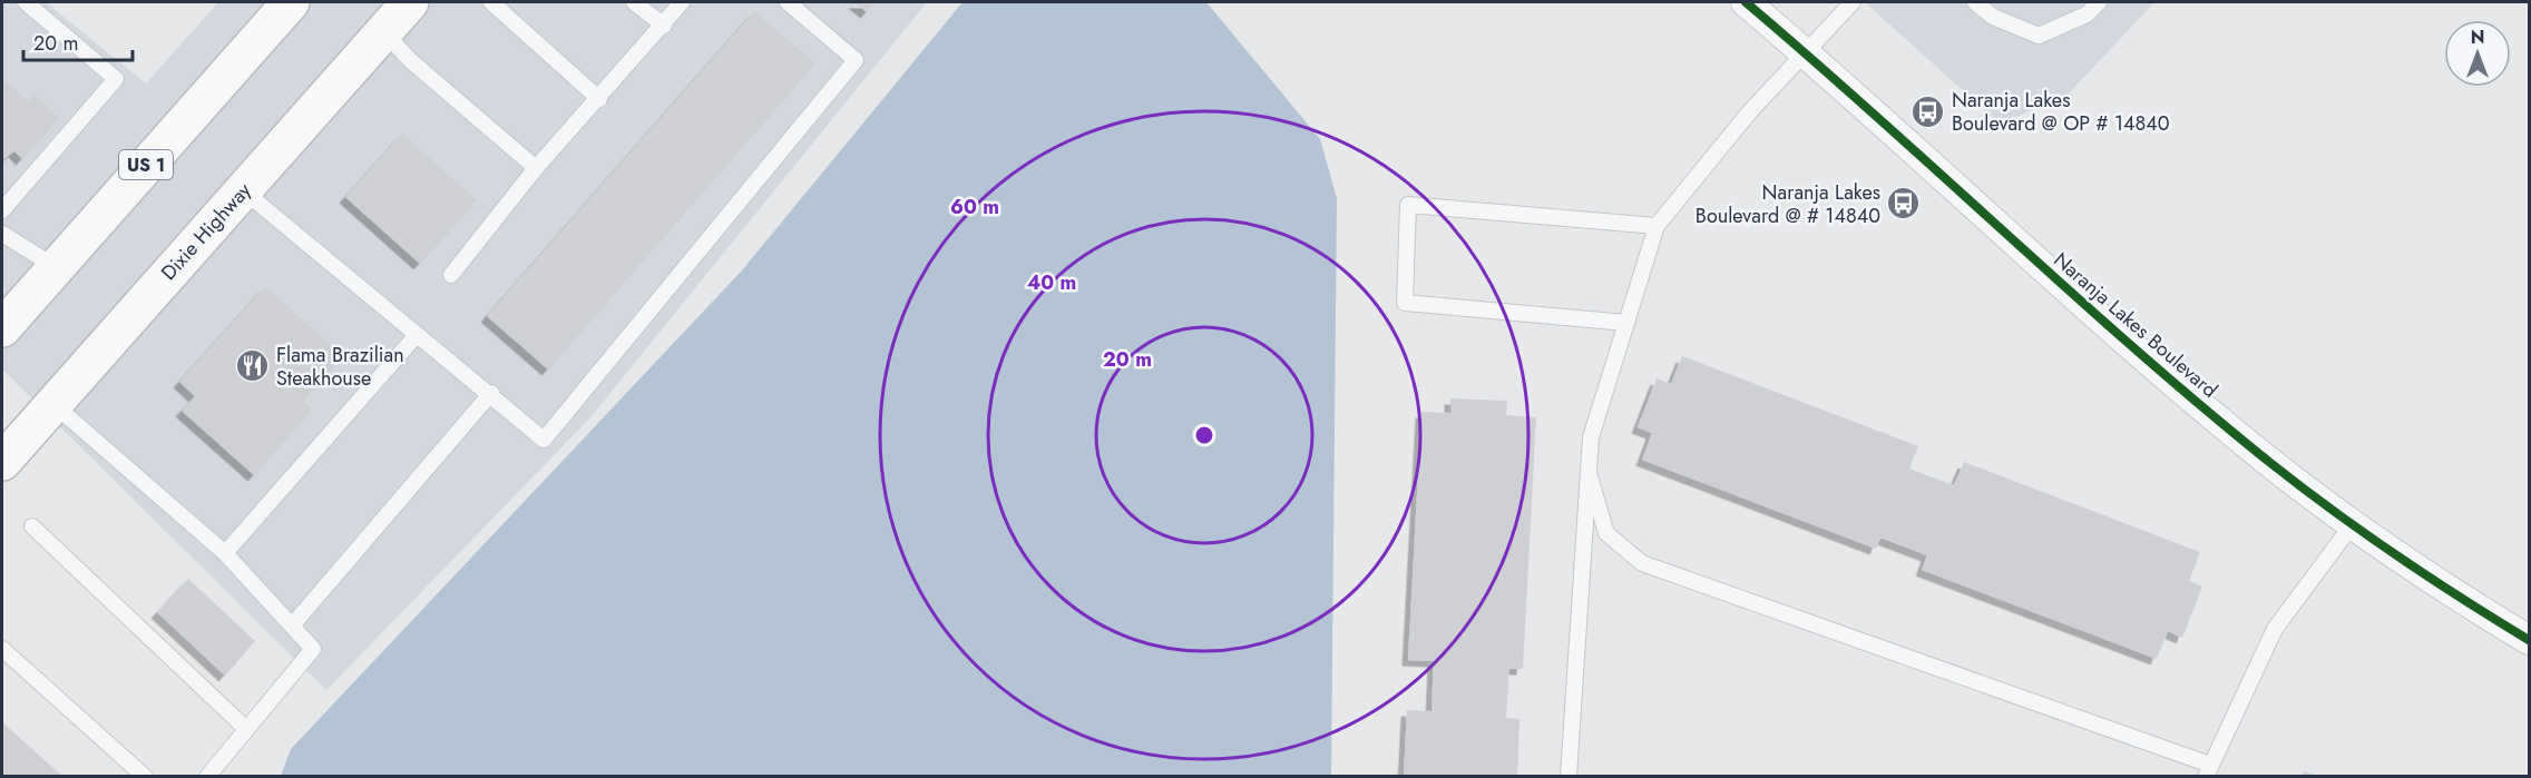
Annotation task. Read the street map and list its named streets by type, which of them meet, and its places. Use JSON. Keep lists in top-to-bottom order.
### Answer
{
  "streets": {
    "highway": ["US 1", "Dixie Highway"],
    "street": ["Naranja Lakes Boulevard"]
  },
  "places": {
    "bus stop": ["Naranja Lakes Boulevard @ OP # 14840", "Naranja Lakes Boulevard @ # 14840"],
    "restaurant": ["Flama Brazilian Steakhouse"]
  },
  "scale_bar": "20 m",
  "north": "top",
  "rings": ["60 m", "40 m", "20 m"]
}
